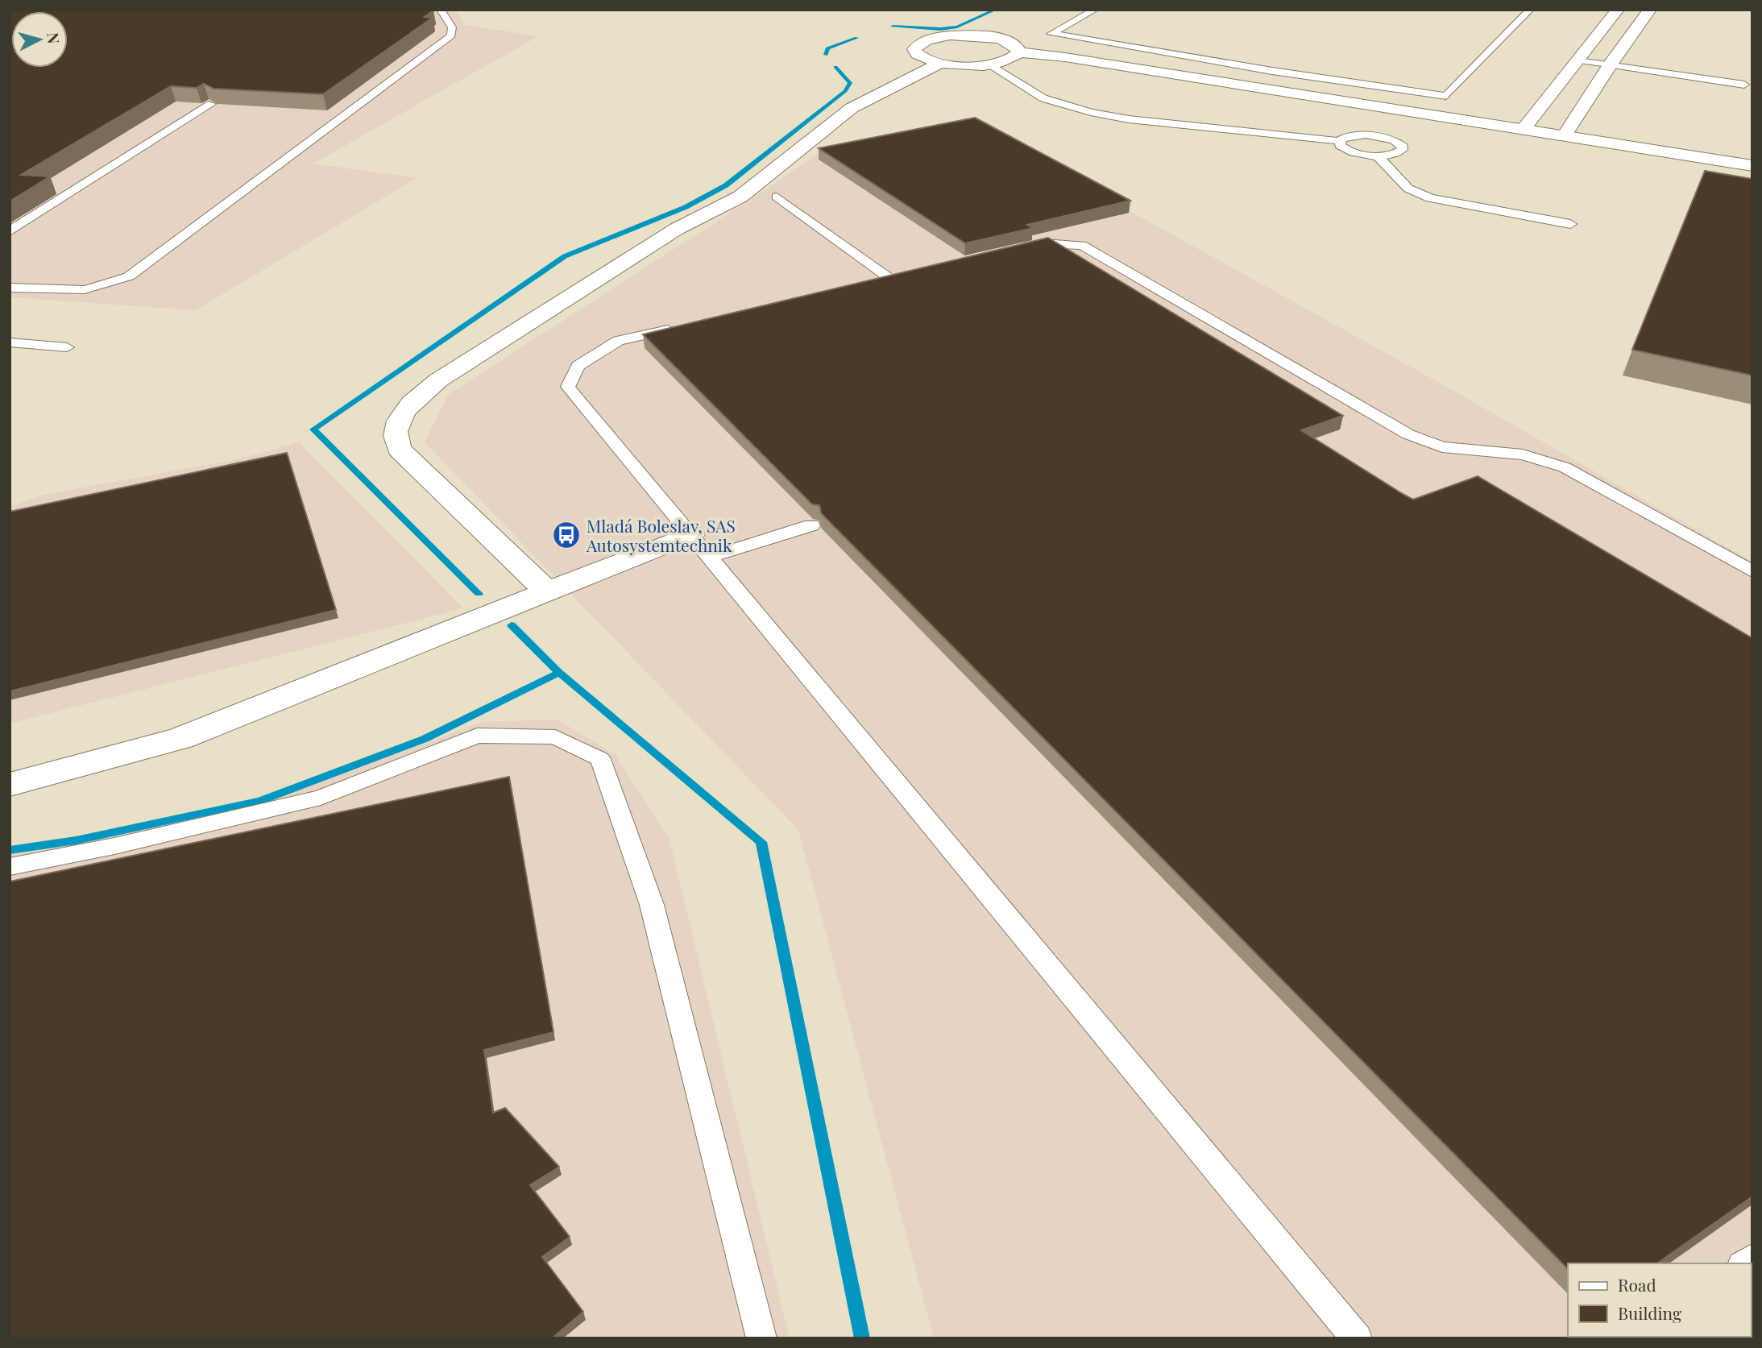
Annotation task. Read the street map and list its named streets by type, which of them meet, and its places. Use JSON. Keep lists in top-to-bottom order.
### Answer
{
  "places": {
    "bus stop": ["Mladá Boleslav, SAS Autosystemtechnik"]
  },
  "legend": ["Road", "Building"],
  "north": "right"
}
